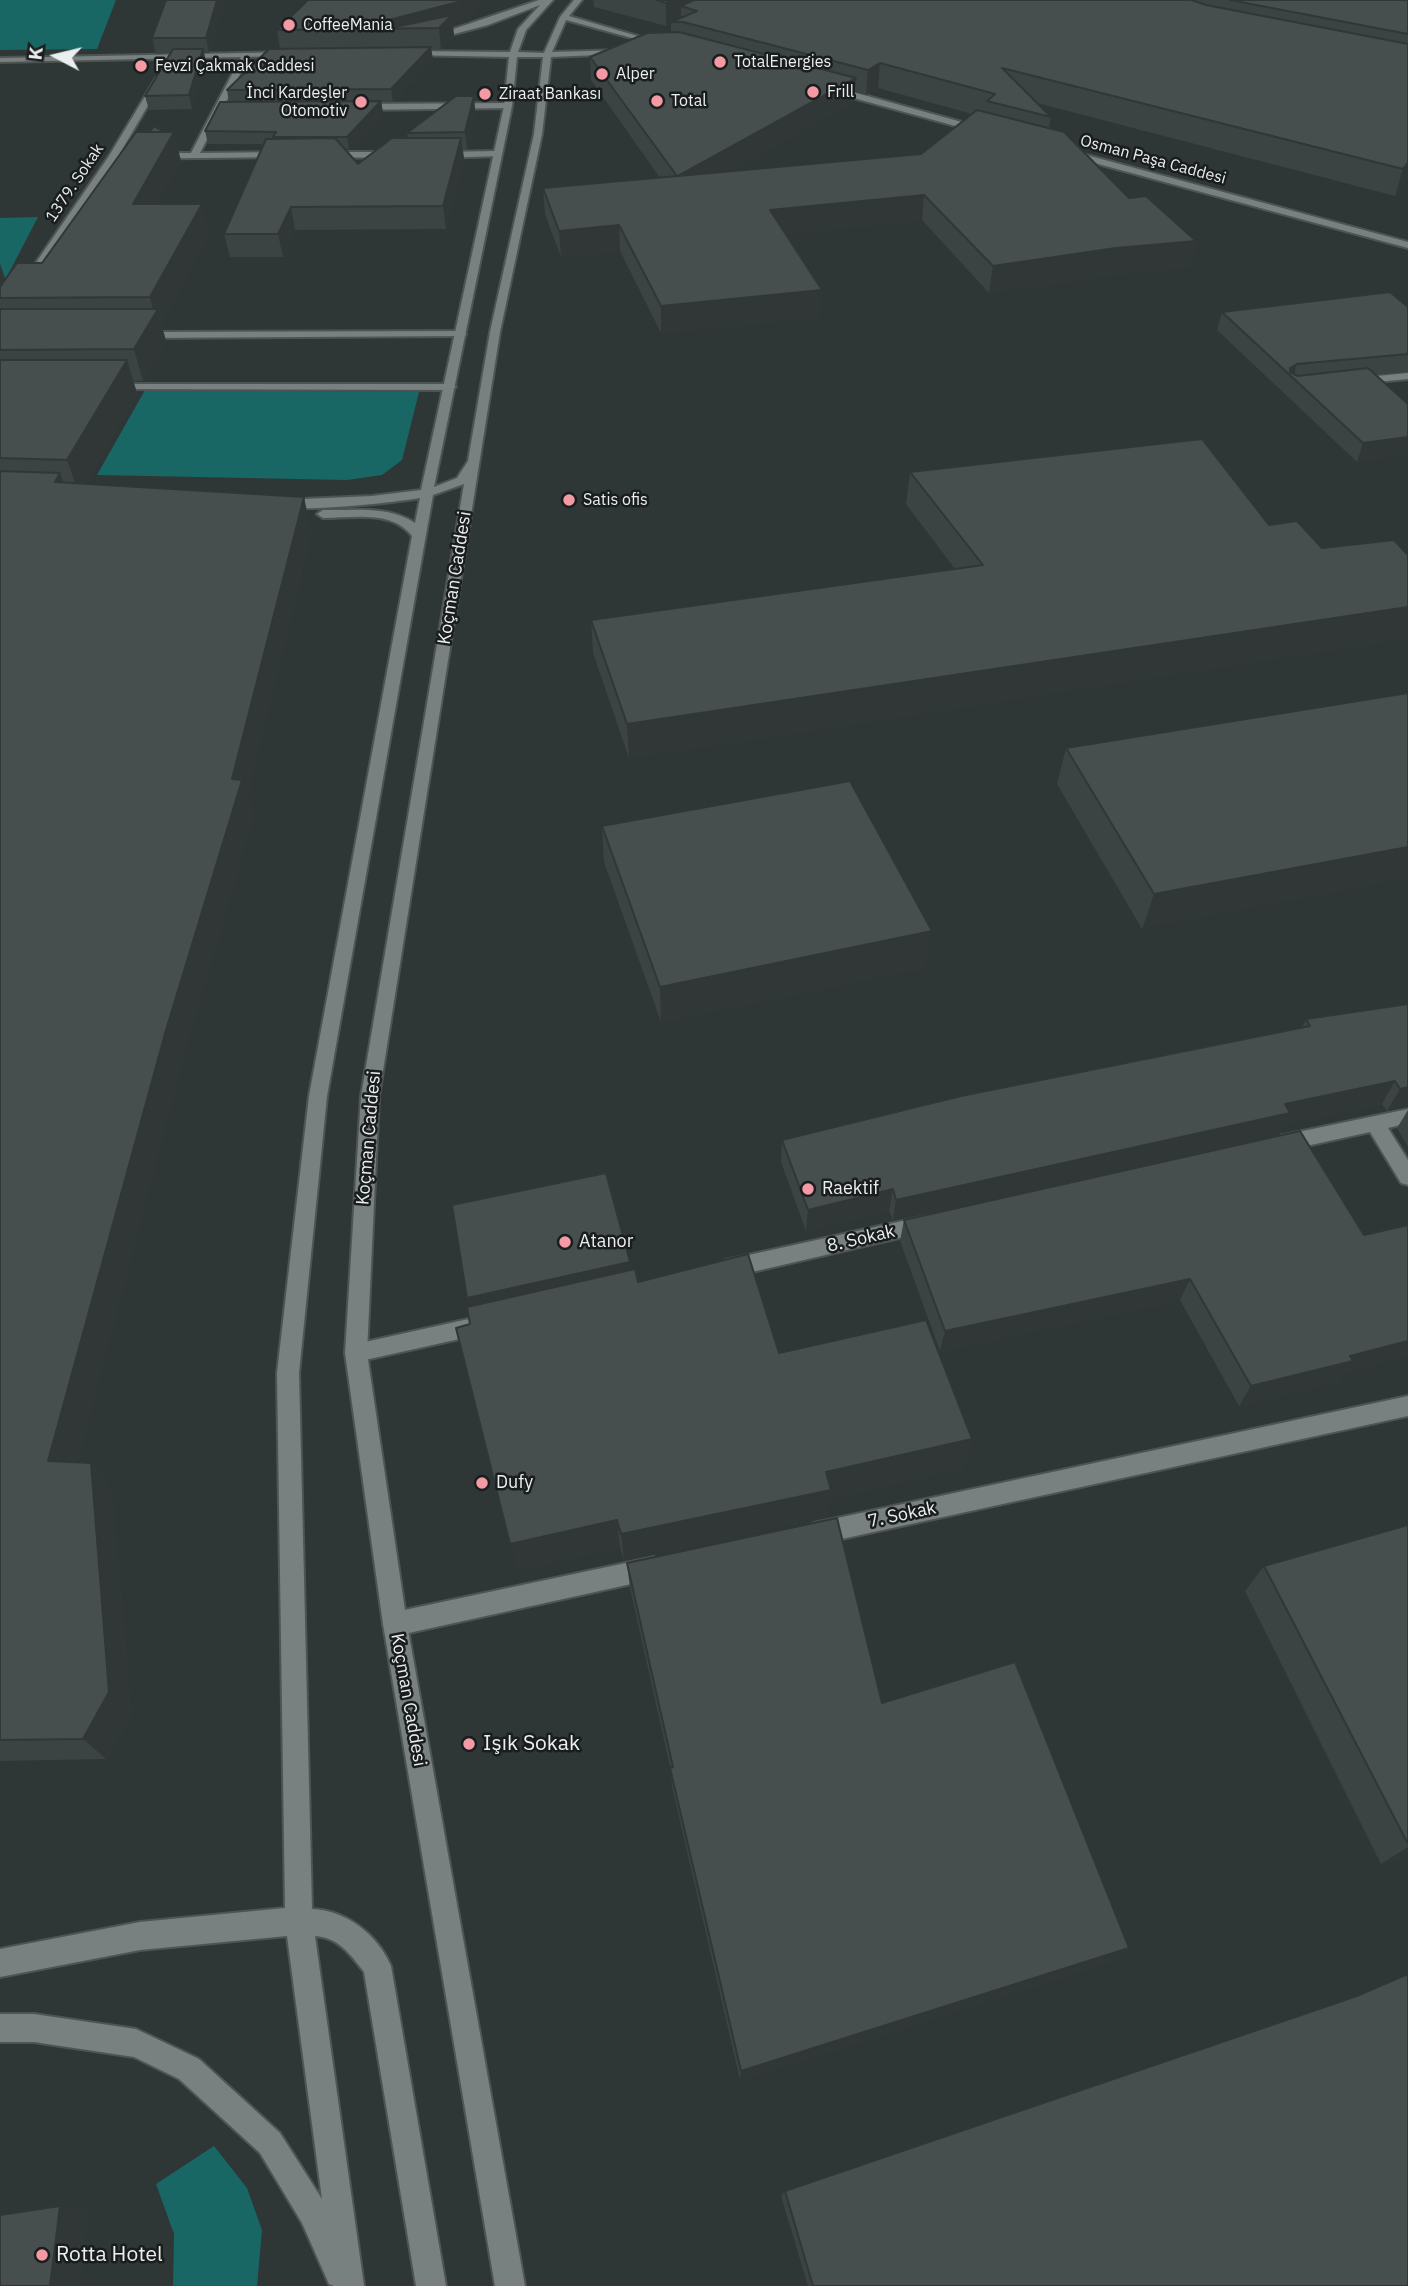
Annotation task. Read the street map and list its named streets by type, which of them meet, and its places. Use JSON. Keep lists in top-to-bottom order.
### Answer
{
  "streets": {
    "main road": [
      "Osman Paşa Caddesi",
      "1379. Sokak",
      "Koçman Caddesi",
      "8. Sokak",
      "7. Sokak"
    ]
  },
  "places": [
    "CoffeeMania",
    "TotalEnergies",
    "Fevzi Çakmak Caddesi",
    "Alper",
    "Frill",
    "Ziraat Bankası",
    "Total",
    "İnci Kardeşler Otomotiv",
    "Satis ofis",
    "Raektif",
    "Atanor",
    "Dufy",
    "Işık Sokak",
    "Rotta Hotel"
  ],
  "north": "left"
}
